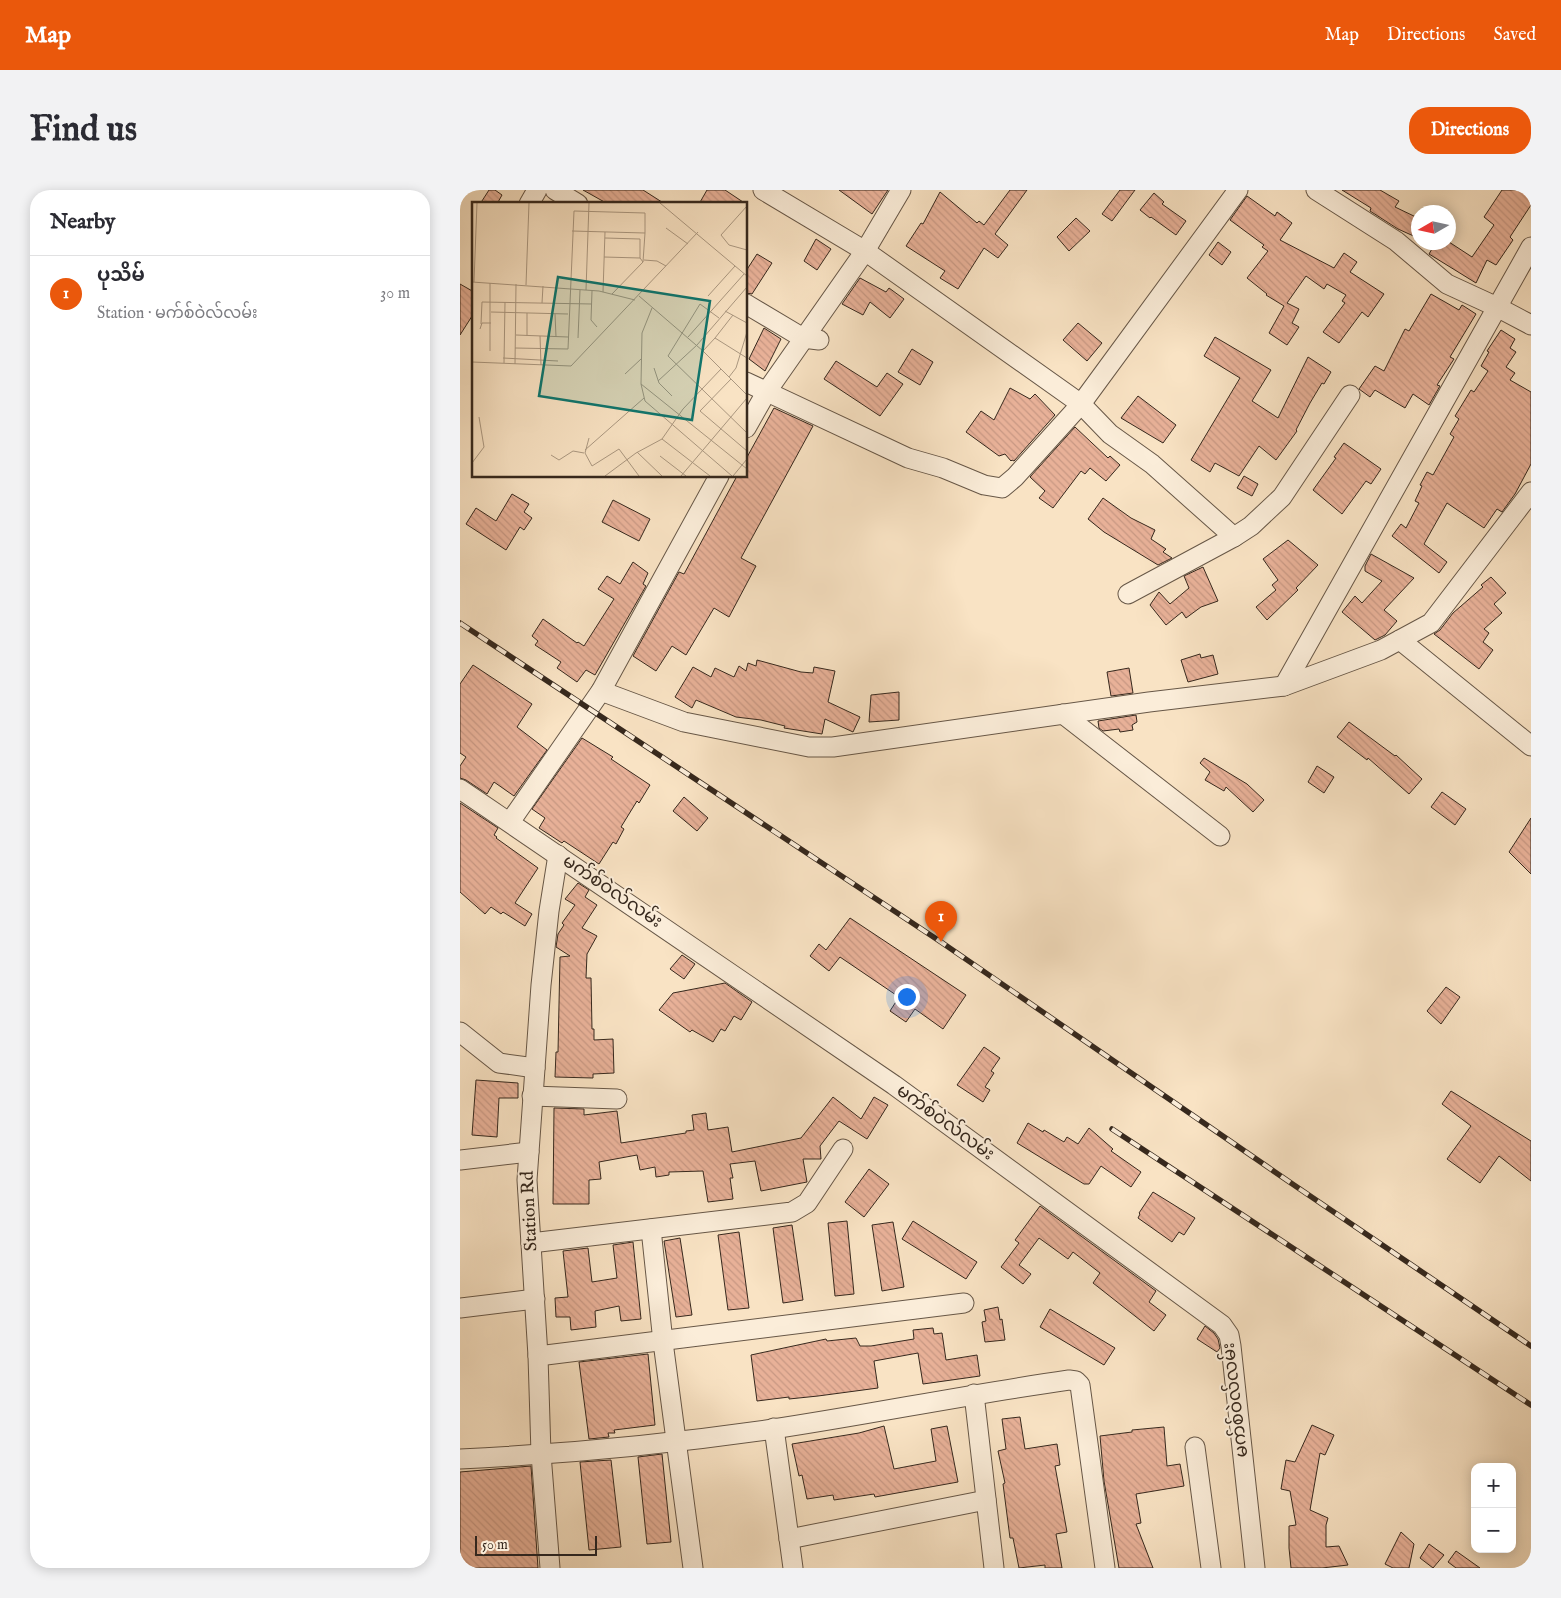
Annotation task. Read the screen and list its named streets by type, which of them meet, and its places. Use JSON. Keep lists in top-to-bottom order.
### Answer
{
  "streets": {
    "street": ["မက်စ်ဝဲလ်လမ်း", "Station Rd"]
  },
  "crossings": [
    ["မက်စ်ဝဲလ်လမ်း", "Station Rd"]
  ],
  "scale_bar": "50 m",
  "north": "left",
  "page": {
    "header": "Map",
    "nav": ["Map", "Directions", "Saved"],
    "buttons": "Directions",
    "title": "Find us",
    "heading": "Nearby",
    "list": [
      {
        "mark": "1",
        "name": "ပုသိမ်",
        "note": "Station · မက်စ်ဝဲလ်လမ်း",
        "value": "30 m"
      }
    ],
    "pins": "1",
    "map_buttons": ["+", "−"],
    "scale": "50 m"
  }
}
